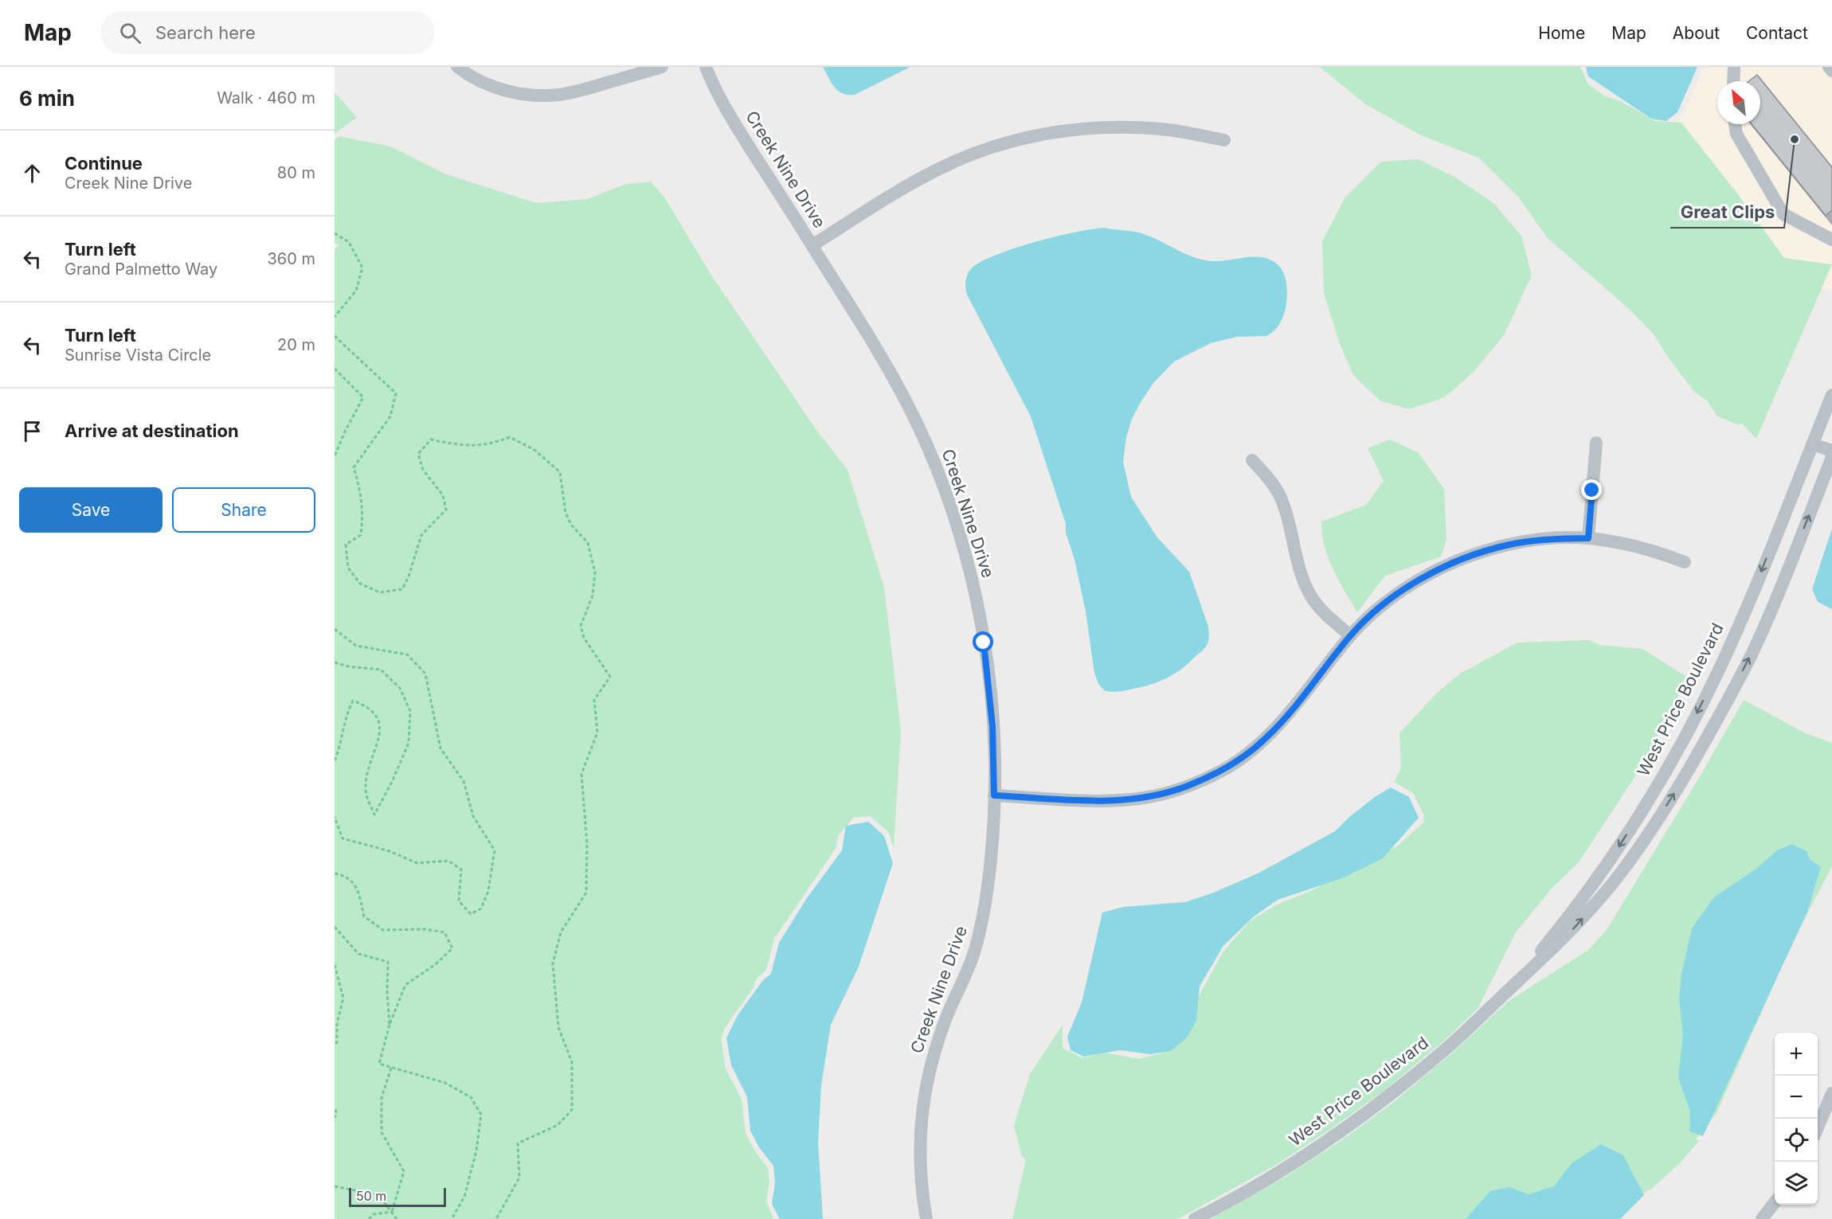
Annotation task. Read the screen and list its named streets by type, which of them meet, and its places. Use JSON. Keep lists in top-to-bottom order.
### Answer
{
  "streets": {
    "street": ["Creek Nine Drive", "West Price Boulevard"]
  },
  "places": ["Great Clips"],
  "scale_bar": "50 m",
  "north": "top left",
  "page": {
    "header": "Map",
    "search": "Search here",
    "nav": [
      "Home",
      "Map",
      "About",
      "Contact"
    ],
    "heading": ["6 min", "Walk · 460 m"],
    "list": [
      ["Continue", "Creek Nine Drive", "80 m"],
      ["Turn left", "Grand Palmetto Way", "360 m"],
      ["Turn left", "Sunrise Vista Circle", "20 m"],
      "Arrive at destination"
    ],
    "buttons": ["Save", "Share"],
    "map_buttons": ["+", "−"],
    "scale": "50 m"
  }
}
